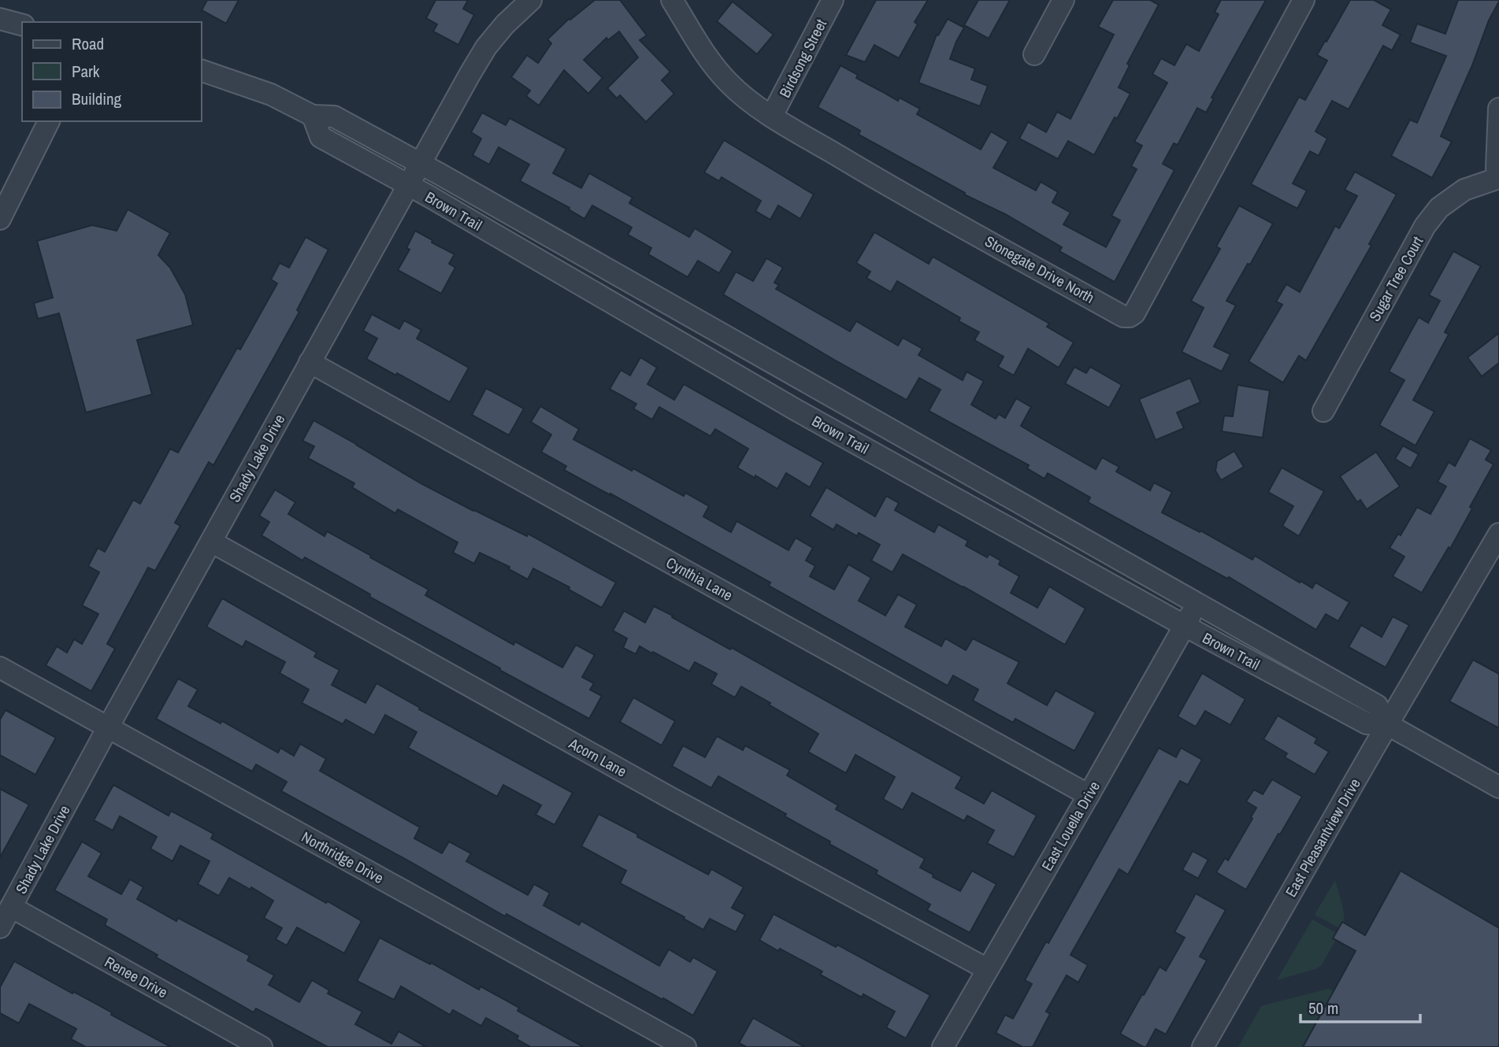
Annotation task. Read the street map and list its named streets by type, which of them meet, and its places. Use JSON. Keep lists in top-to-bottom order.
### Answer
{
  "streets": {
    "street": [
      "Birdsong Street",
      "Brown Trail",
      "Stonegate Drive North",
      "Sugar Tree Court",
      "Shady Lake Drive",
      "Cynthia Lane",
      "Acorn Lane",
      "East Louella Drive",
      "East Pleasantview Drive",
      "Northridge Drive",
      "Renee Drive"
    ]
  },
  "crossings": [
    ["Birdsong Street", "Stonegate Drive North"],
    ["Brown Trail", "Shady Lake Drive"],
    ["Brown Trail", "East Louella Drive"],
    ["Brown Trail", "East Pleasantview Drive"],
    ["Shady Lake Drive", "Cynthia Lane"],
    ["Shady Lake Drive", "Acorn Lane"],
    ["Shady Lake Drive", "Northridge Drive"],
    ["Shady Lake Drive", "Renee Drive"],
    ["Cynthia Lane", "East Louella Drive"],
    ["Acorn Lane", "East Louella Drive"]
  ],
  "legend": ["Road", "Park", "Building"],
  "scale_bar": "50 m"
}
